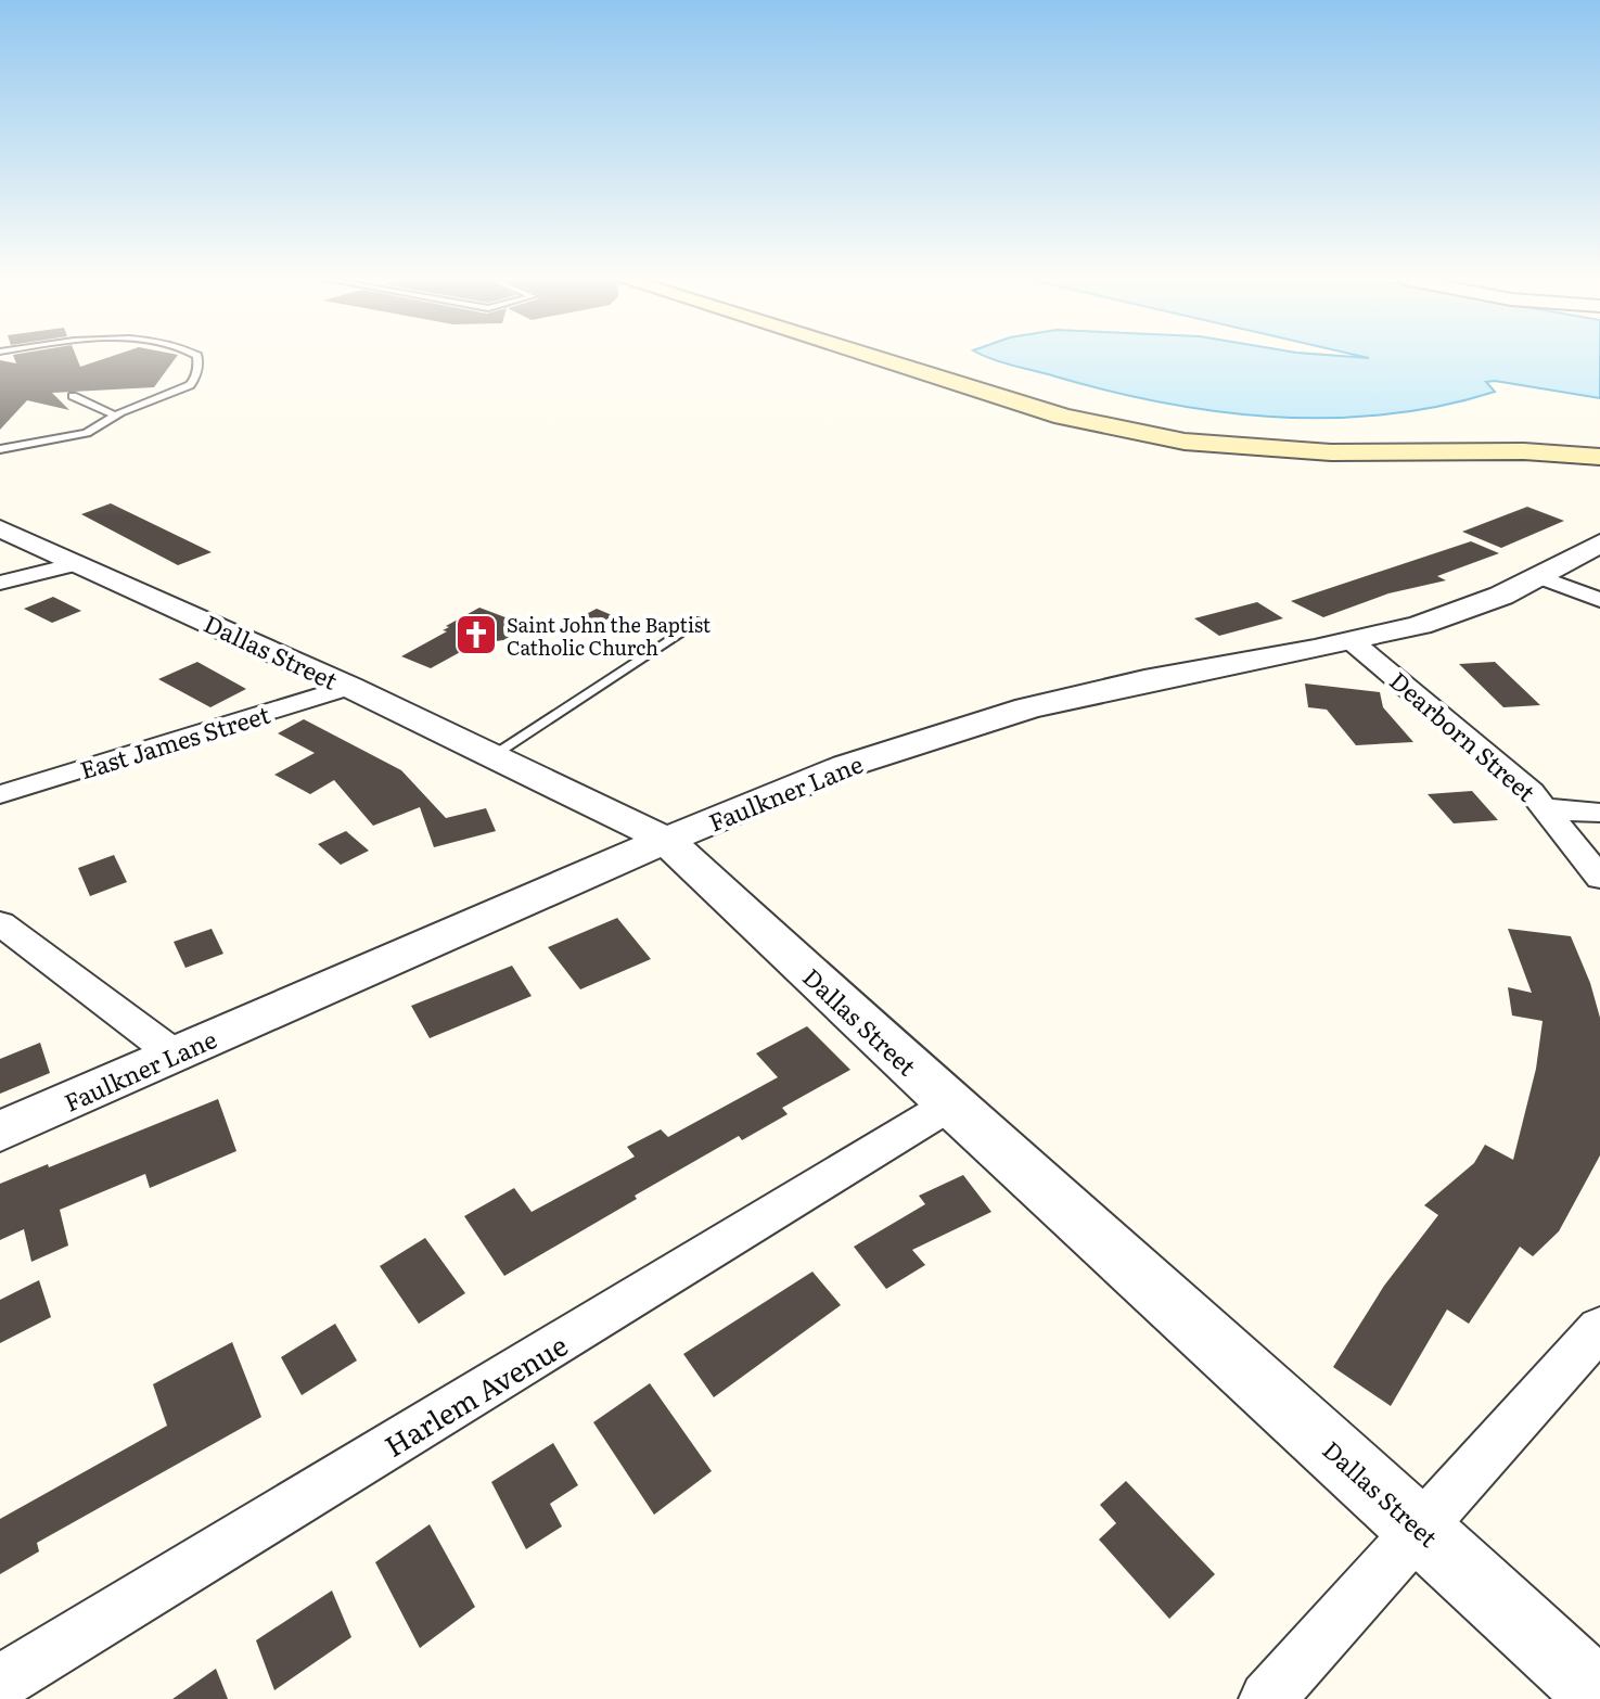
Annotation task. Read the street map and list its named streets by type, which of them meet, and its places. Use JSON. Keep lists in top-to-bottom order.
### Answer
{
  "streets": {
    "street": [
      "Dallas Street",
      "Dearborn Street",
      "East James Street",
      "Faulkner Lane",
      "Harlem Avenue"
    ]
  },
  "crossings": [
    ["Dallas Street", "East James Street"],
    ["Dallas Street", "Faulkner Lane"],
    ["Dallas Street", "Harlem Avenue"],
    ["Dearborn Street", "Faulkner Lane"]
  ],
  "places": {
    "church": ["Saint John the Baptist Catholic Church"]
  }
}
